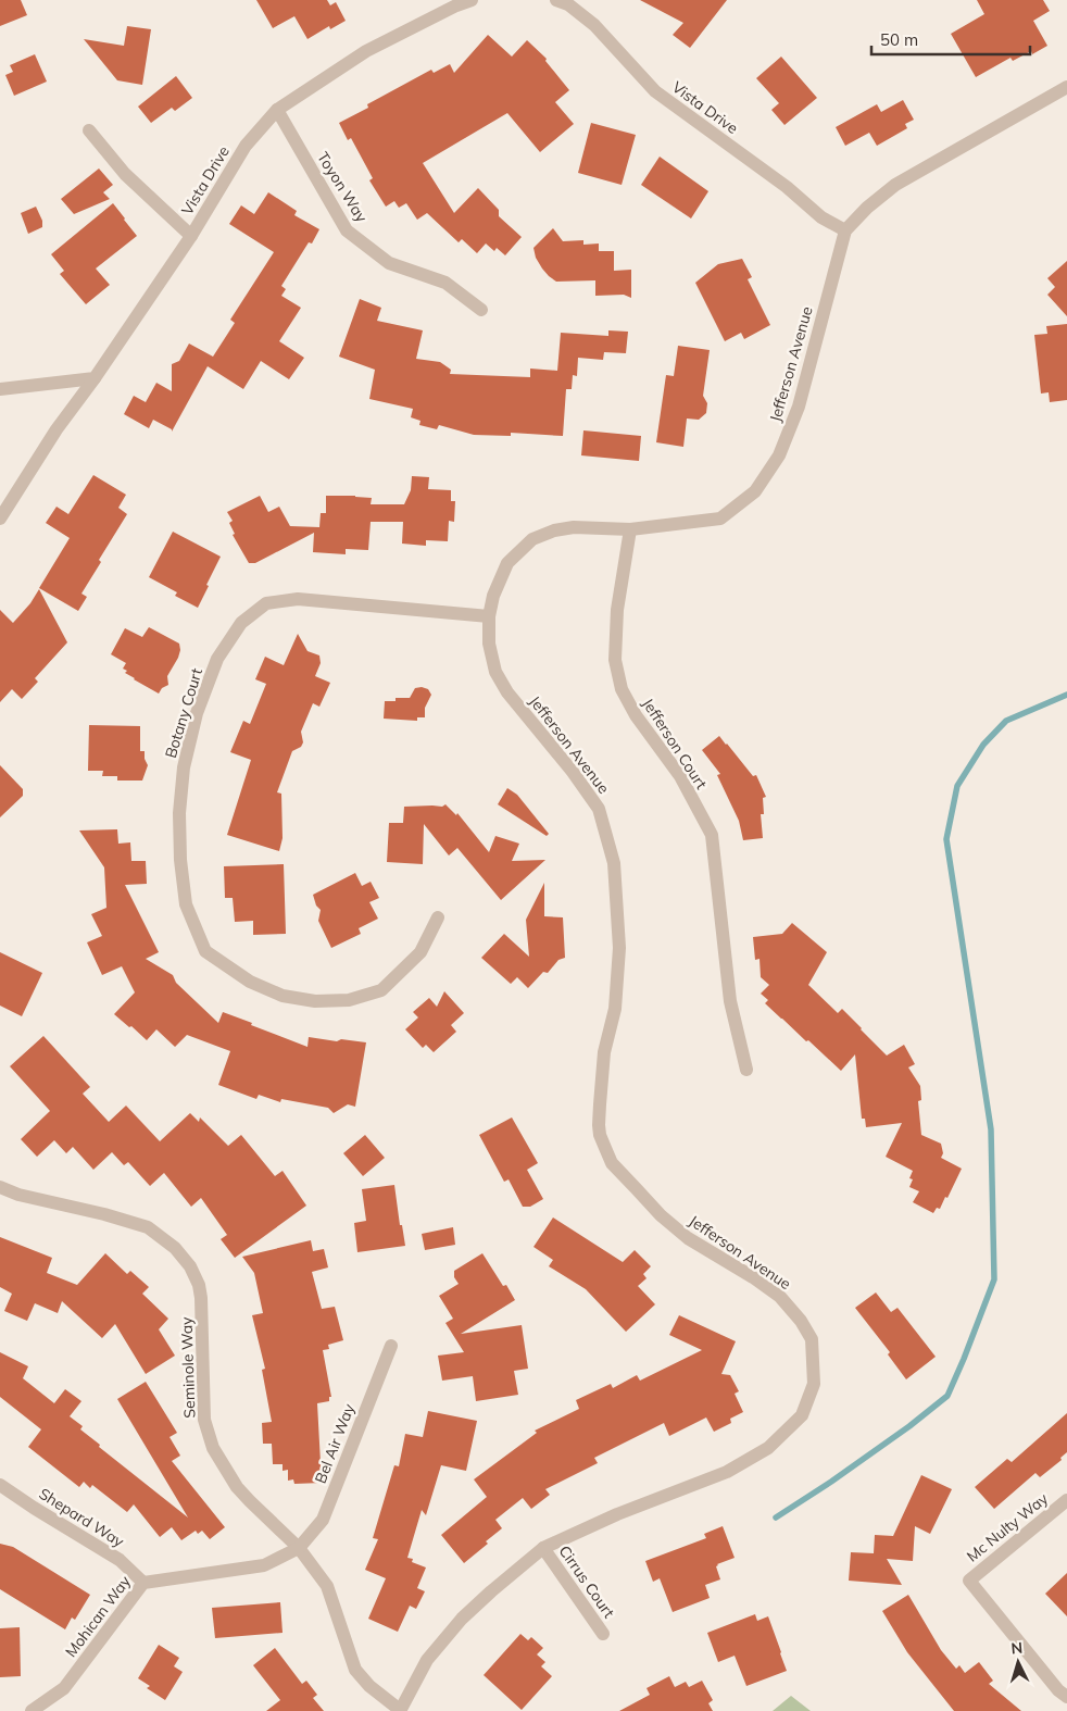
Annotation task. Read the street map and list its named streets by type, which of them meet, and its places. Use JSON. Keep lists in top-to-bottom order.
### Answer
{
  "streets": {
    "street": [
      "Vista Drive",
      "Toyon Way",
      "Jefferson Avenue",
      "Botany Court",
      "Jefferson Court",
      "Seminole Way",
      "Bel Air Way",
      "Shepard Way",
      "Mc Nulty Way",
      "Cirrus Court",
      "Mohican Way"
    ]
  },
  "crossings": [
    ["Vista Drive", "Toyon Way"],
    ["Vista Drive", "Jefferson Avenue"],
    ["Jefferson Avenue", "Botany Court"],
    ["Jefferson Avenue", "Jefferson Court"],
    ["Jefferson Avenue", "Seminole Way"],
    ["Jefferson Avenue", "Cirrus Court"],
    ["Seminole Way", "Bel Air Way"],
    ["Seminole Way", "Mohican Way"],
    ["Bel Air Way", "Mohican Way"],
    ["Shepard Way", "Mohican Way"]
  ],
  "scale_bar": "50 m",
  "north": "top"
}
